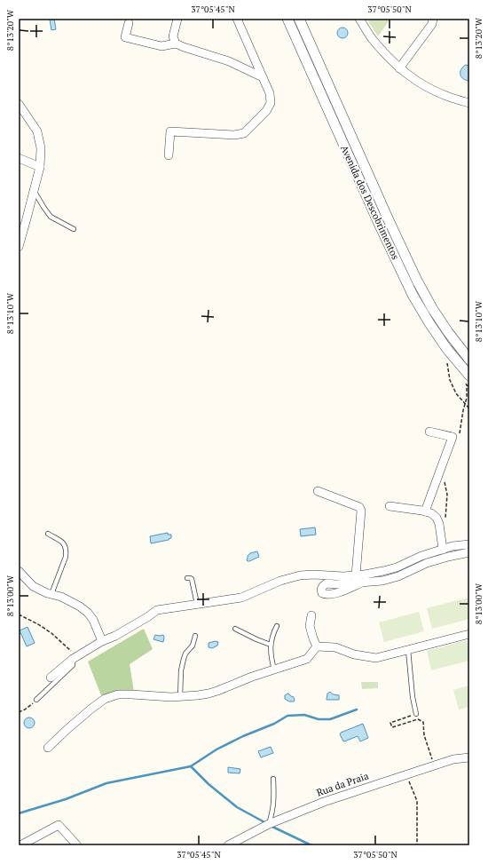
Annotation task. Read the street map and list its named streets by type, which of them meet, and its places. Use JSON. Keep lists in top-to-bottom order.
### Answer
{
  "streets": {
    "street": ["Avenida dos Descobrimentos", "Rua da Praia"]
  },
  "coordinates": [
    "37°05'45\"N",
    "37°05'50\"N",
    "8°13'20\"W",
    "8°13'10\"W",
    "8°13'00\"W"
  ]
}
